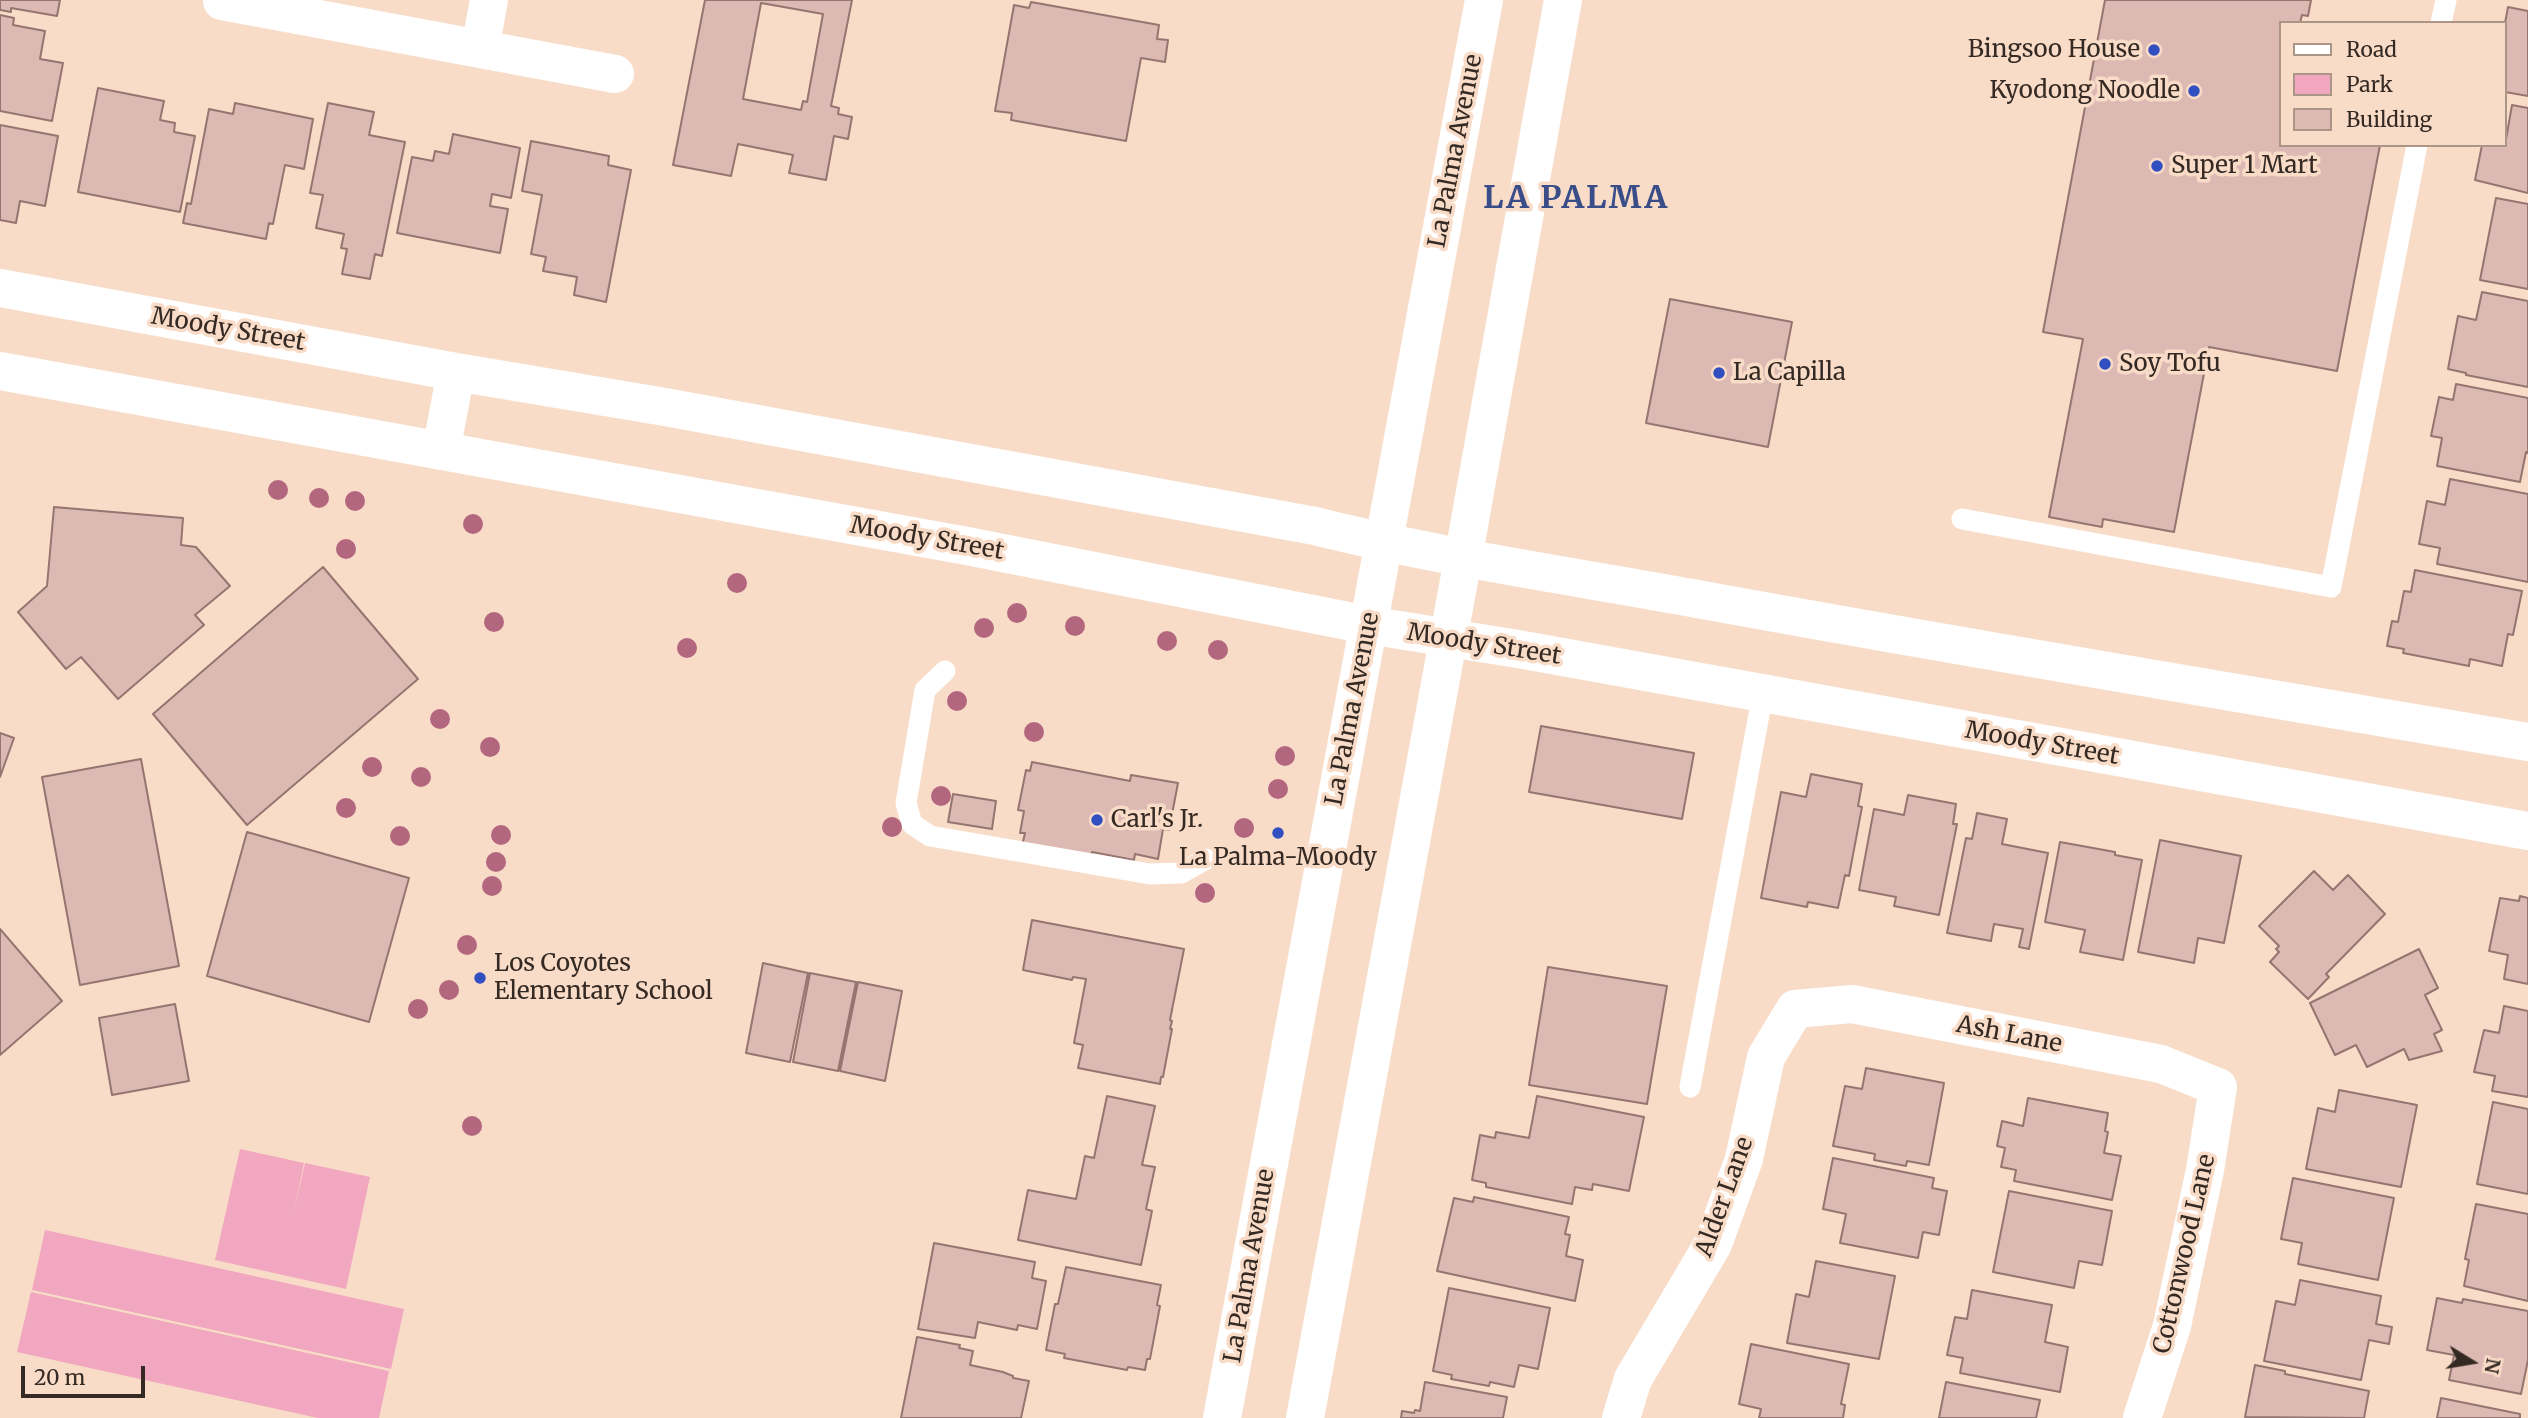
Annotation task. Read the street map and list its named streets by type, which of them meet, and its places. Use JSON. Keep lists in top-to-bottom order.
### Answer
{
  "streets": {
    "main road": [
      "La Palma Avenue",
      "Moody Street",
      "Ash Lane",
      "Alder Lane",
      "Cottonwood Lane"
    ]
  },
  "crossings": [
    ["La Palma Avenue", "Moody Street"],
    ["Ash Lane", "Alder Lane"],
    ["Ash Lane", "Cottonwood Lane"]
  ],
  "districts": ["LA PALMA"],
  "places": [
    "Bingsoo House",
    "Kyodong Noodle",
    "Super 1 Mart",
    "Soy Tofu",
    "La Capilla",
    "Carl's Jr.",
    "La Palma-Moody",
    "Los Coyotes Elementary School"
  ],
  "legend": ["Road", "Park", "Building"],
  "scale_bar": "20 m",
  "north": "right"
}
